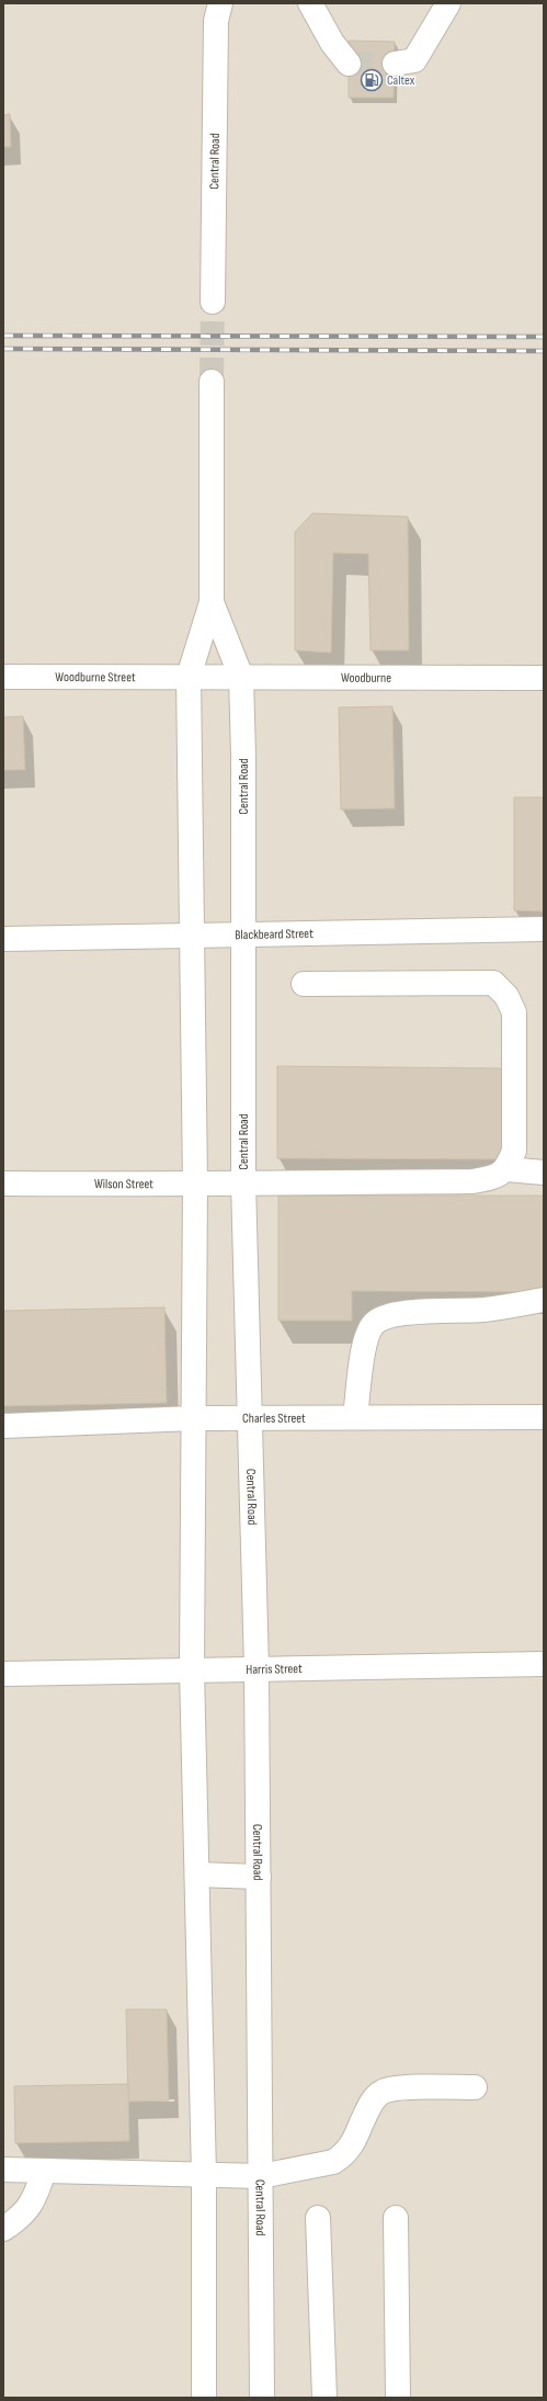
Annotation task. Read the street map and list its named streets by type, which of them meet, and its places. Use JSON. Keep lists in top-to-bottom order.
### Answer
{
  "streets": {
    "street": [
      "Central Road",
      "Woodburne Street",
      "Woodburne",
      "Blackbeard Street",
      "Wilson Street",
      "Charles Street",
      "Harris Street"
    ]
  },
  "crossings": [
    ["Central Road", "Woodburne Street"],
    ["Central Road", "Woodburne"],
    ["Central Road", "Blackbeard Street"],
    ["Central Road", "Wilson Street"],
    ["Central Road", "Charles Street"],
    ["Central Road", "Harris Street"],
    ["Woodburne Street", "Woodburne"]
  ],
  "places": {
    "fuel station": ["Caltex"]
  }
}
